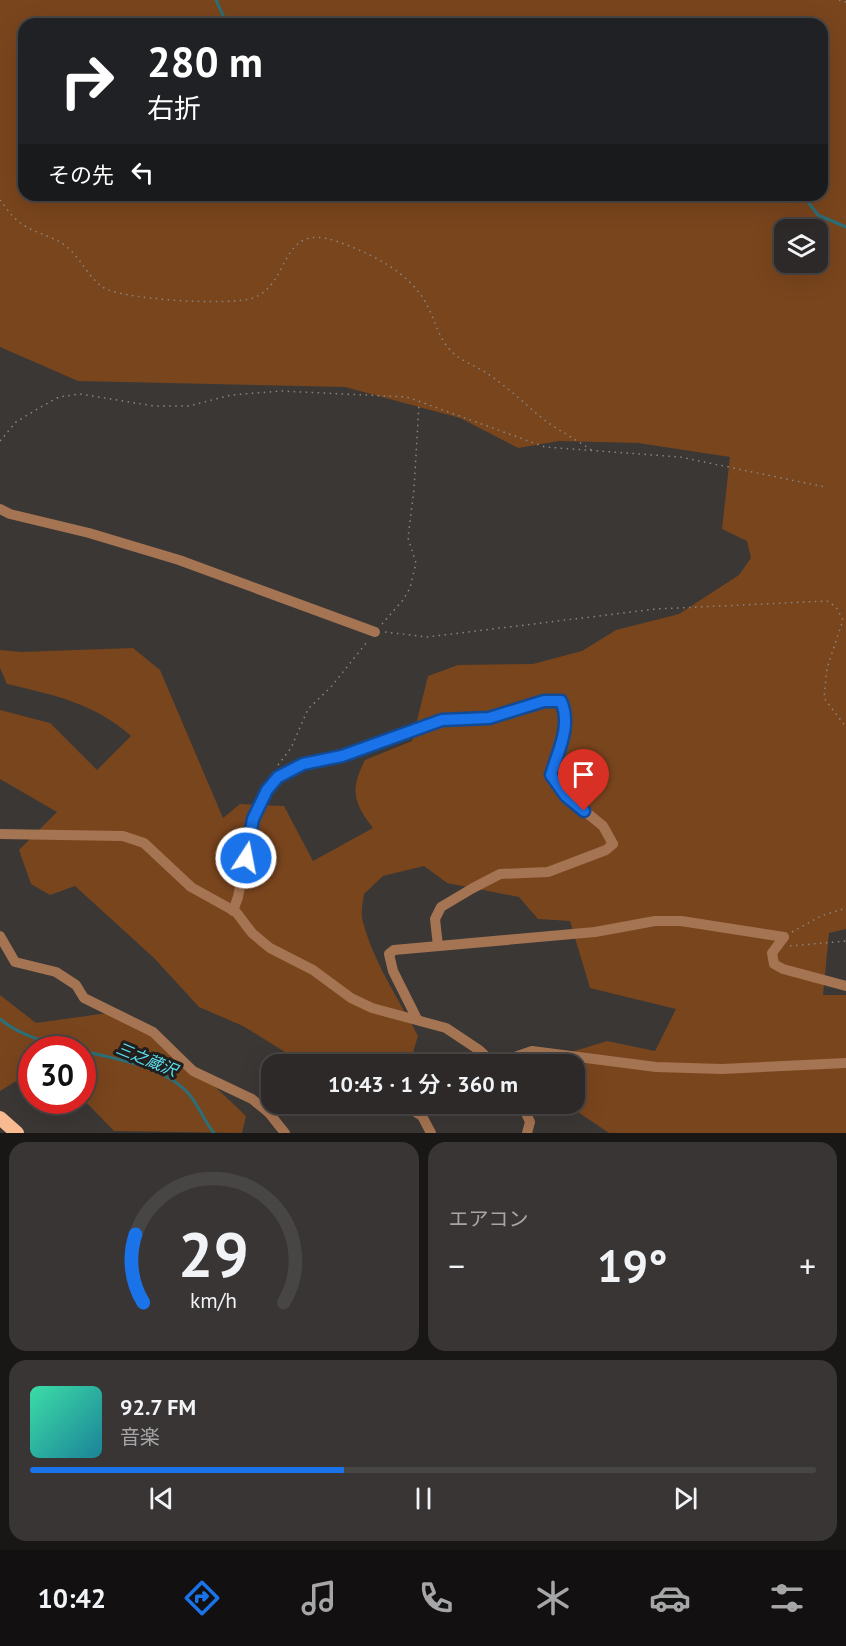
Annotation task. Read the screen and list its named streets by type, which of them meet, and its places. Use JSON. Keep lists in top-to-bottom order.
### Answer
{
  "water": ["三之蔵沢"],
  "page": {
    "turn": ["280 m", "右折"],
    "then": "その先",
    "limit": "30",
    "trip": "10:43 · 1 分 · 360 m",
    "tile": "エアコン",
    "heat": ["−", "19°", "+"],
    "song": ["92.7 FM", "音楽"],
    "tabs": "10:42",
    "gauge": ["29", "km/h"]
  }
}
